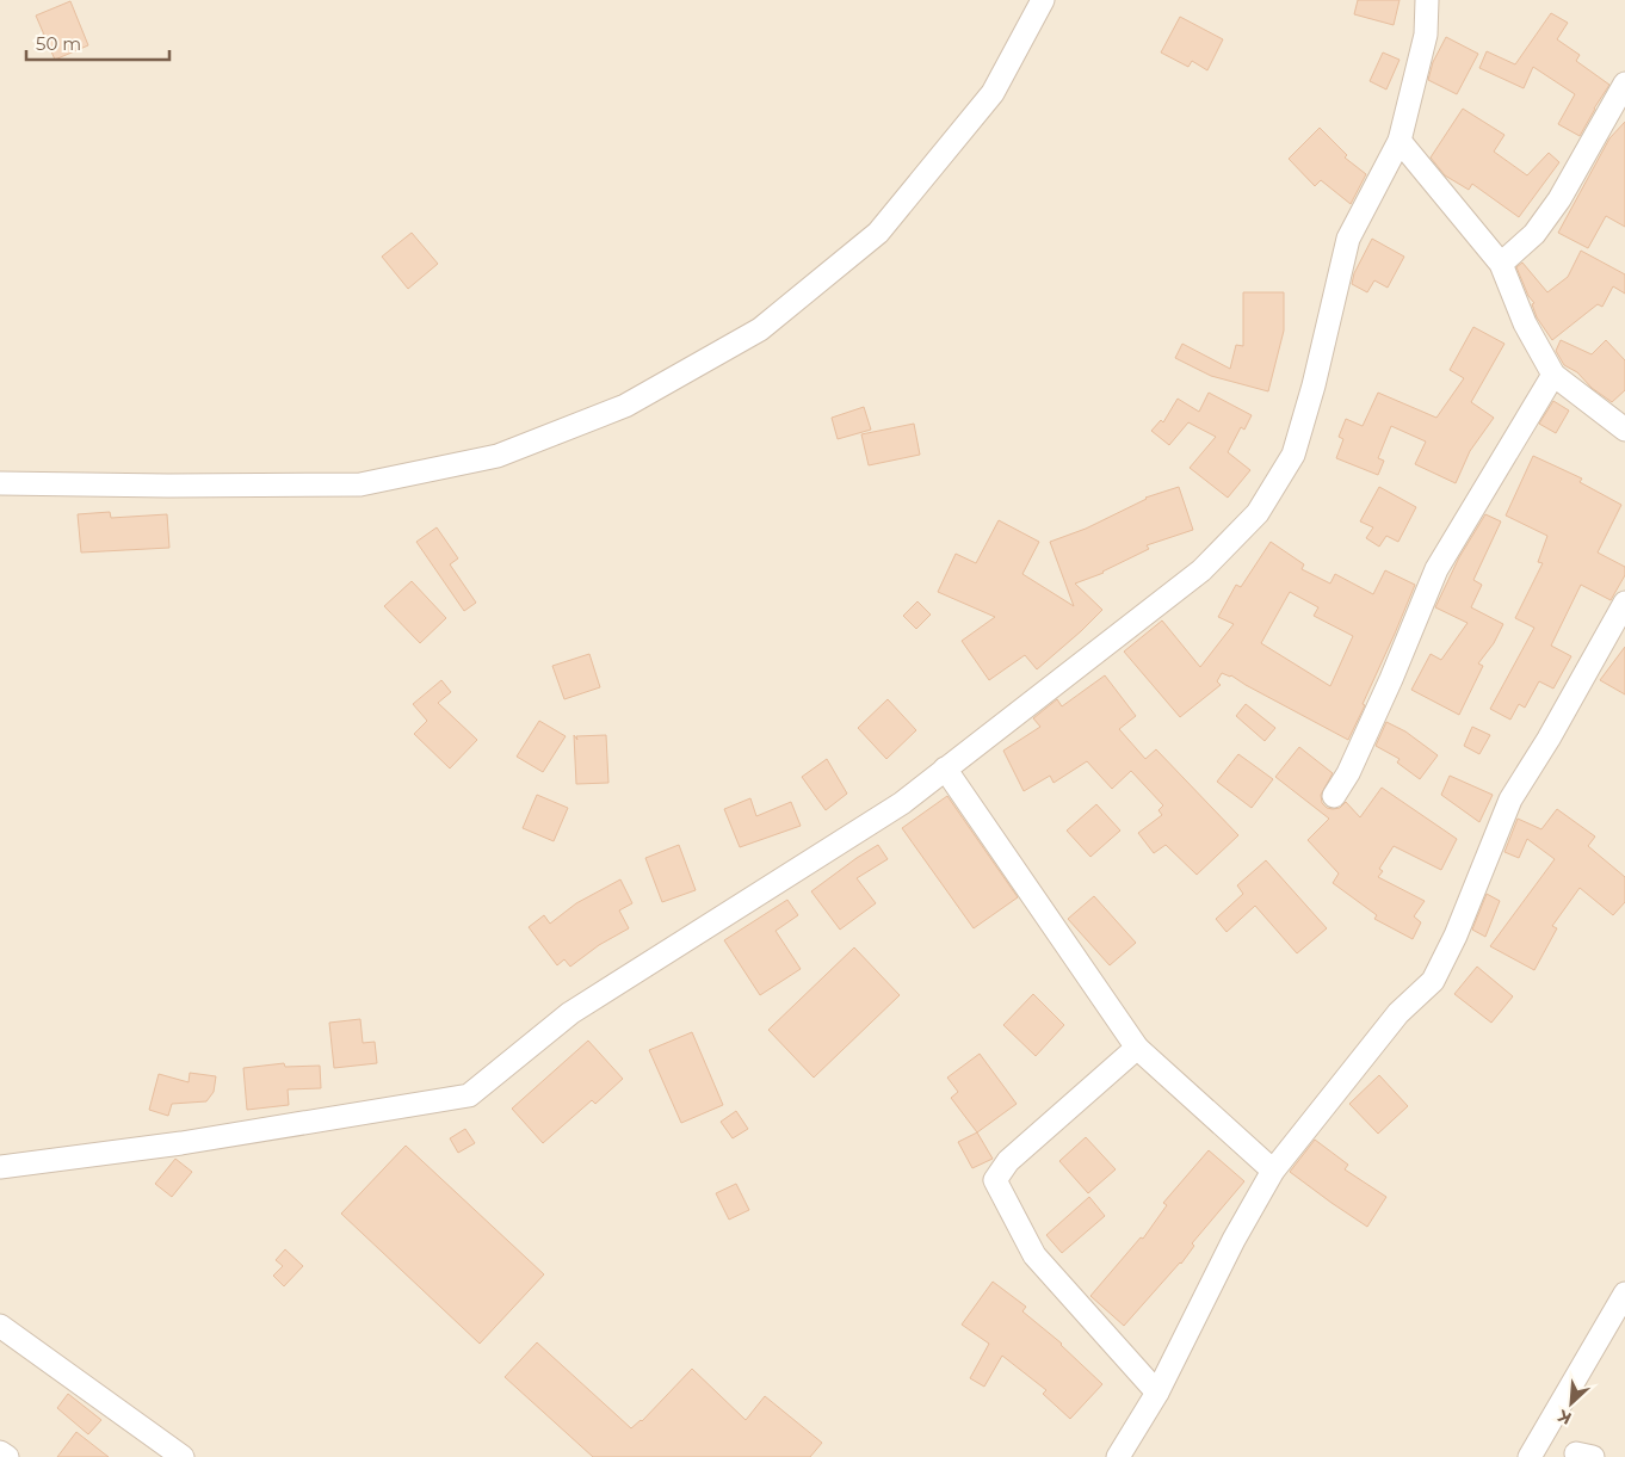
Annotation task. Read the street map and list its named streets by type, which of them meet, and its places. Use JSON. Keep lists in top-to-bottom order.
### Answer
{
  "scale_bar": "50 m",
  "north": "bottom left"
}
